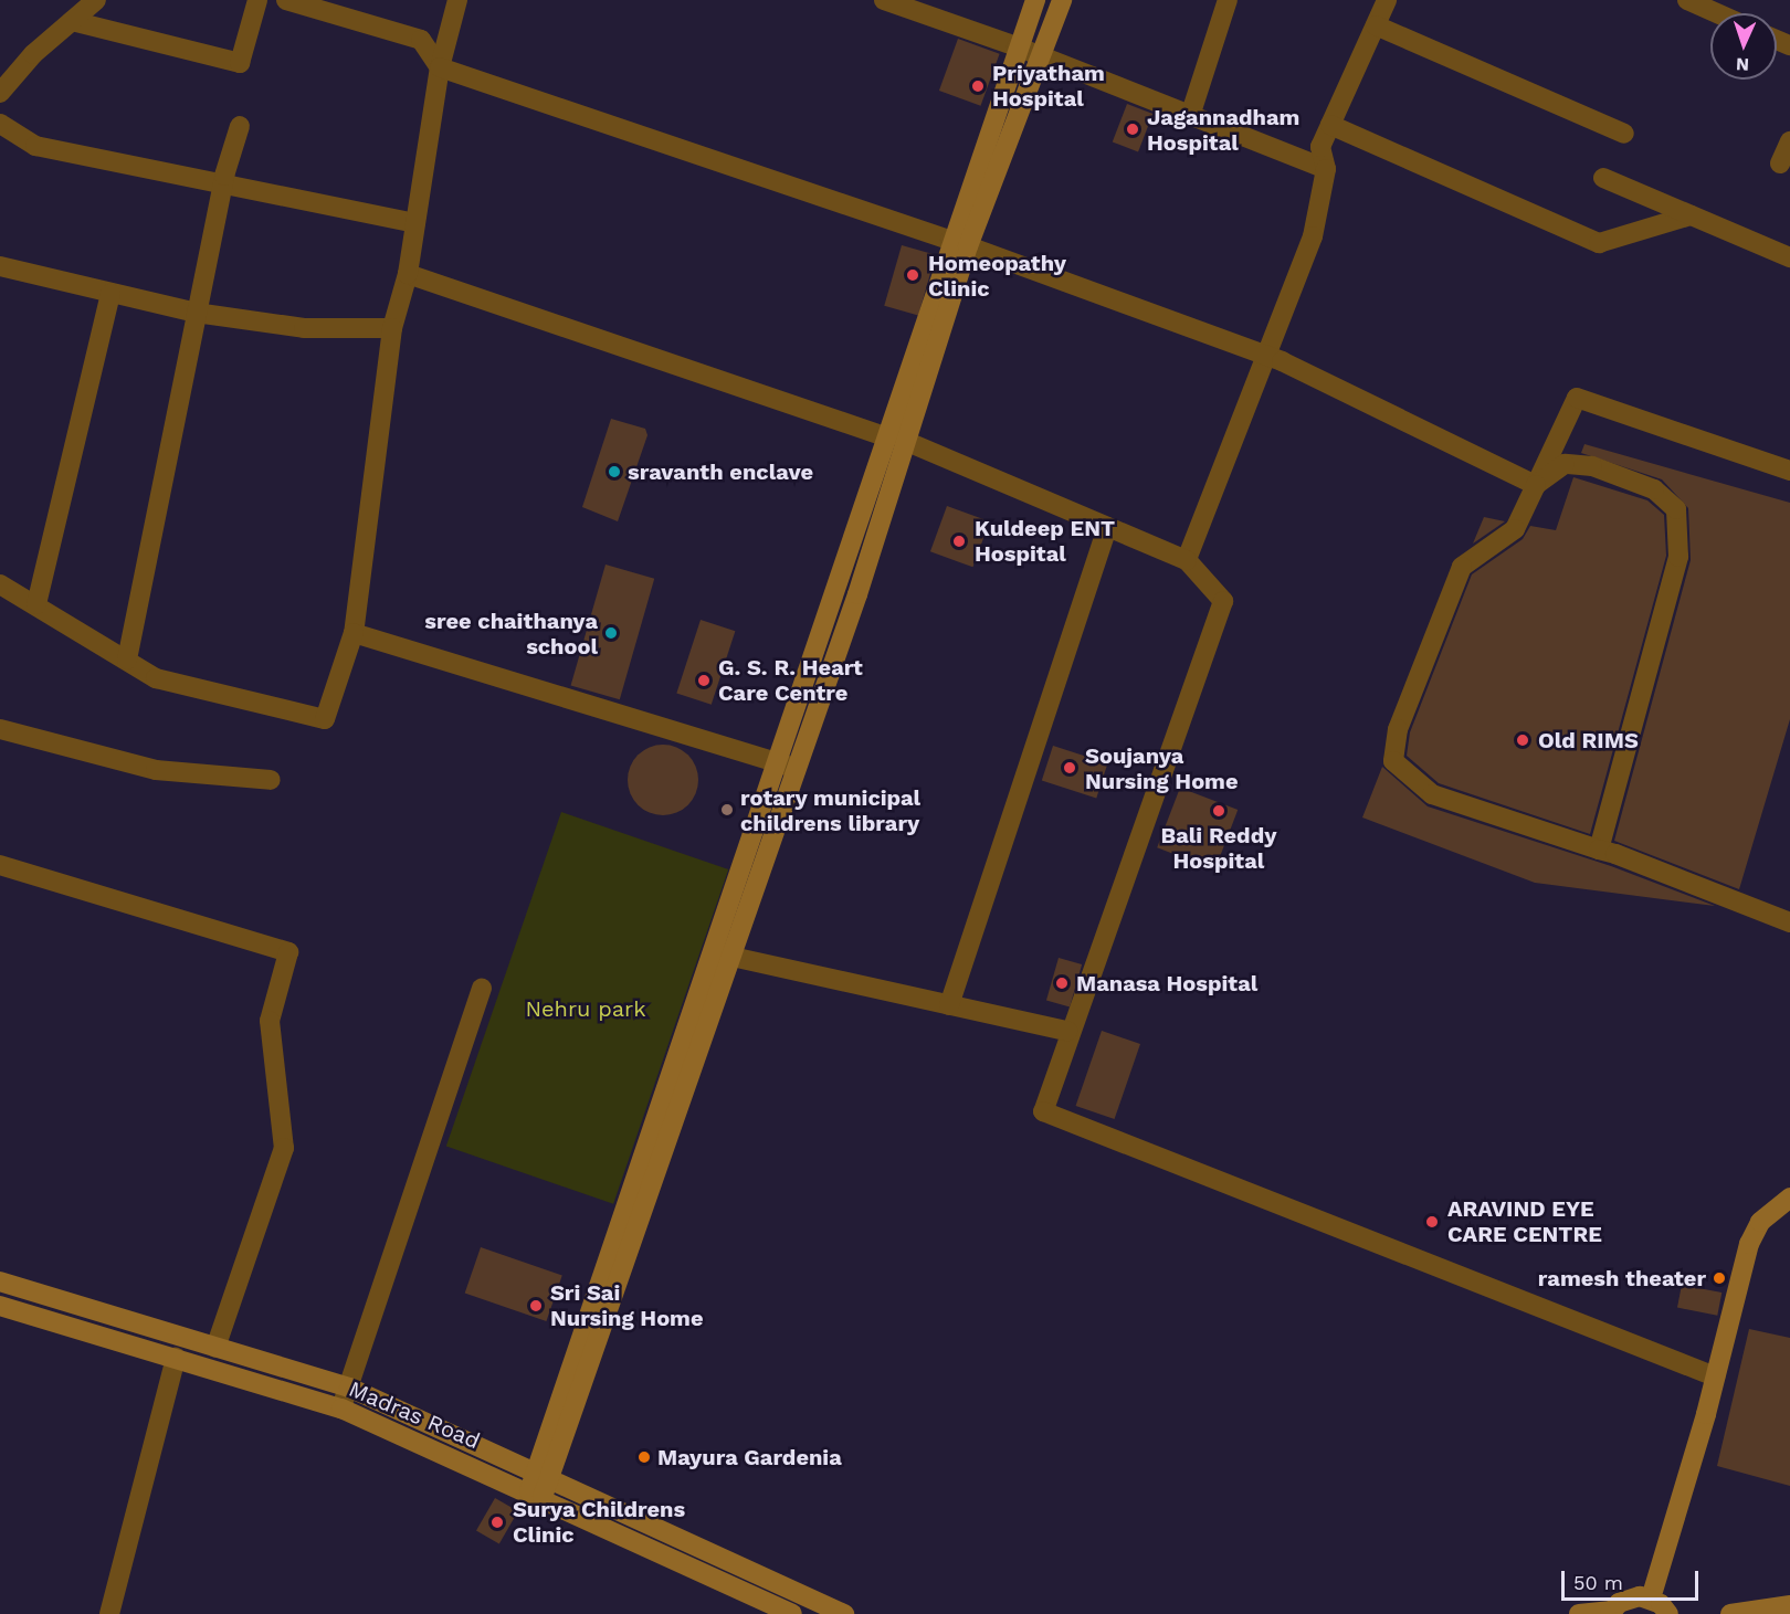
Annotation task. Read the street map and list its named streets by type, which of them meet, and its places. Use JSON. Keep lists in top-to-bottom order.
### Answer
{
  "streets": {
    "main road": ["Madras Road"]
  },
  "parks": ["Nehru park"],
  "places": [
    "Priyatham Hospital",
    "Jagannadham Hospital",
    "Homeopathy Clinic",
    "sravanth enclave",
    "Kuldeep ENT Hospital",
    "sree chaithanya school",
    "G. S. R. Heart Care Centre",
    "Old RIMS",
    "Soujanya Nursing Home",
    "rotary municipal childrens library",
    "Bali Reddy Hospital",
    "Manasa Hospital",
    "ARAVIND EYE CARE CENTRE",
    "ramesh theater",
    "Sri Sai Nursing Home",
    "Mayura Gardenia",
    "Surya Childrens Clinic"
  ],
  "scale_bar": "50 m",
  "north": "bottom"
}
